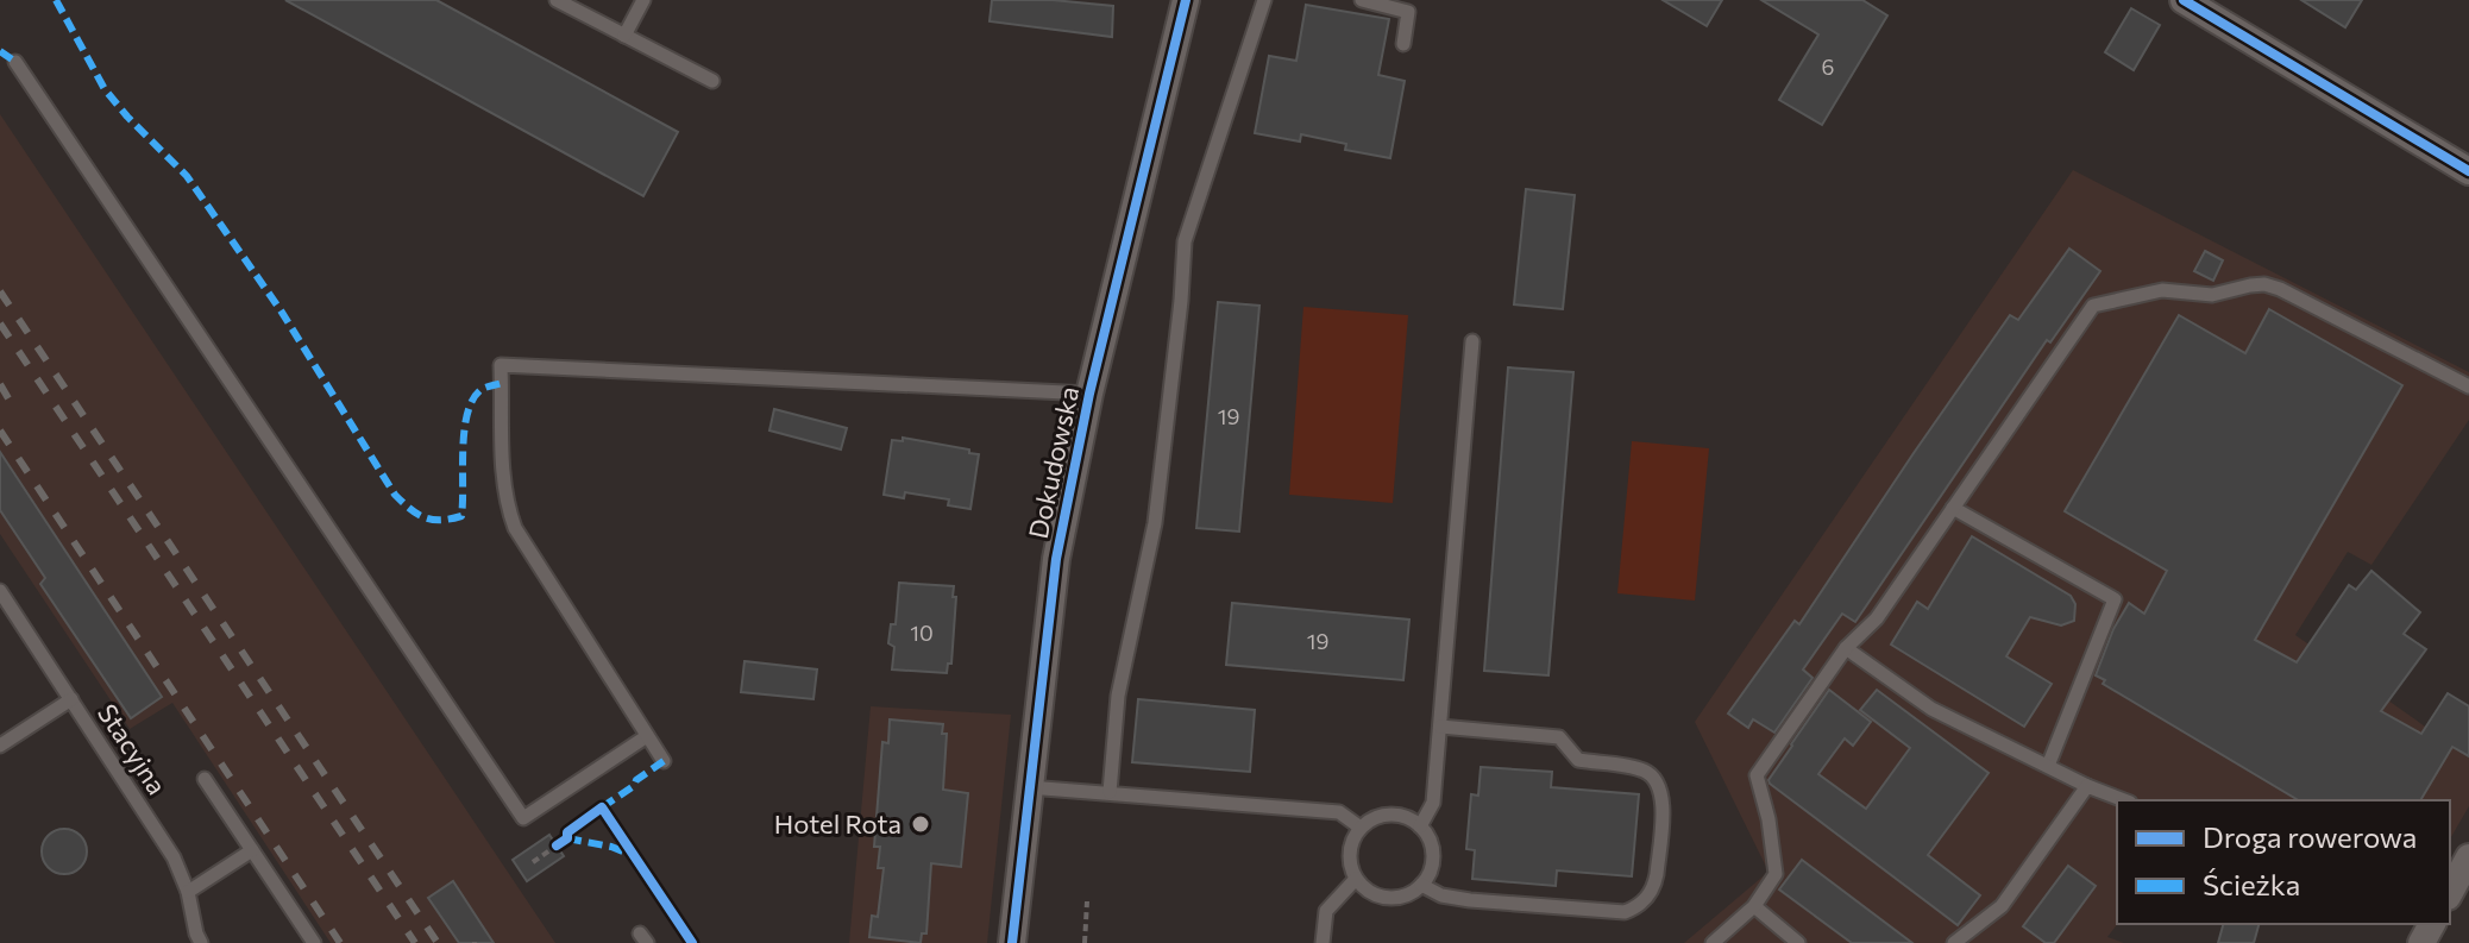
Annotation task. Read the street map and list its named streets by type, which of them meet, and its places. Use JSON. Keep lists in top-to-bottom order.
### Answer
{
  "streets": {
    "street": ["Dokudowska"],
    "lane": ["Stacyjna"]
  },
  "places": ["Hotel Rota"],
  "house_numbers": [
    "6",
    "19",
    "10",
    "19"
  ],
  "legend": ["Droga rowerowa", "Ścieżka"]
}
